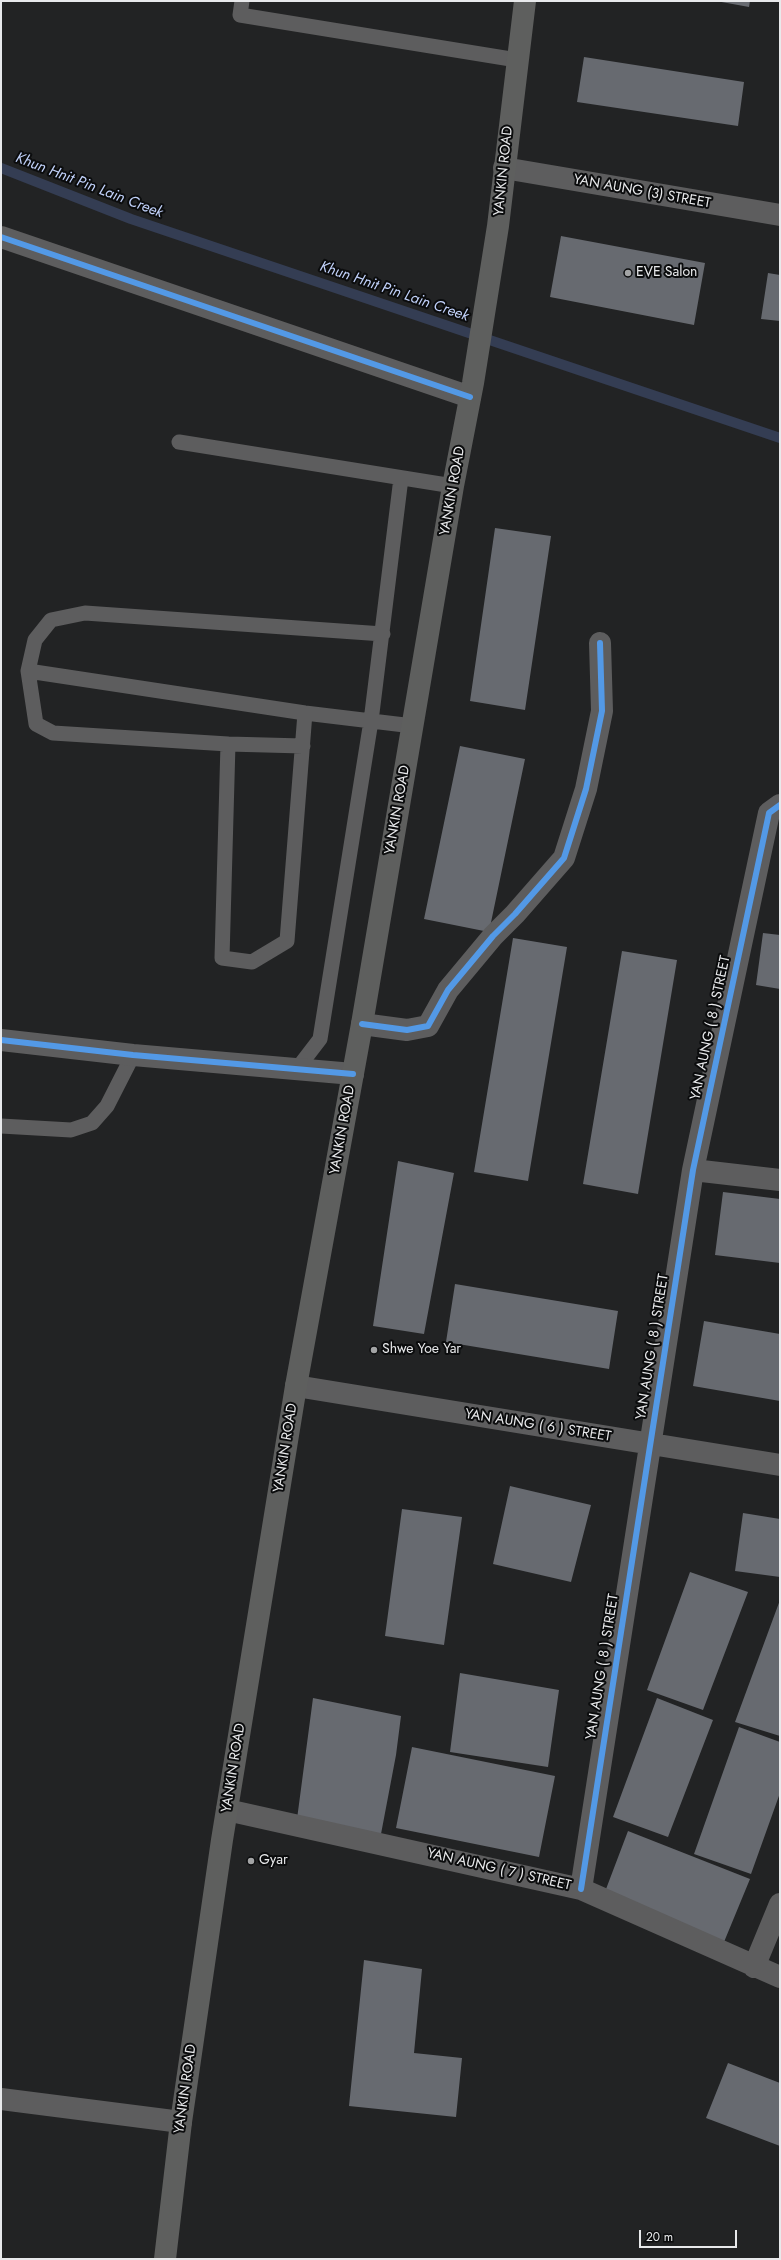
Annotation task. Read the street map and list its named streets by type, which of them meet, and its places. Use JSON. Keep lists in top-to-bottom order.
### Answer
{
  "streets": {
    "main road": ["YANKIN ROAD"],
    "street": [
      "YAN AUNG (3) STREET",
      "YAN AUNG ( 8 ) STREET",
      "YAN AUNG ( 6 ) STREET",
      "YAN AUNG ( 7 ) STREET"
    ]
  },
  "crossings": [
    ["YANKIN ROAD", "YAN AUNG (3) STREET"],
    ["YANKIN ROAD", "YAN AUNG ( 6 ) STREET"],
    ["YANKIN ROAD", "YAN AUNG ( 7 ) STREET"],
    ["YAN AUNG ( 8 ) STREET", "YAN AUNG ( 6 ) STREET"],
    ["YAN AUNG ( 8 ) STREET", "YAN AUNG ( 7 ) STREET"]
  ],
  "water": ["Khun Hnit Pin Lain Creek"],
  "places": ["EVE Salon", "Shwe Yoe Yar", "Gyar"],
  "scale_bar": "20 m"
}
